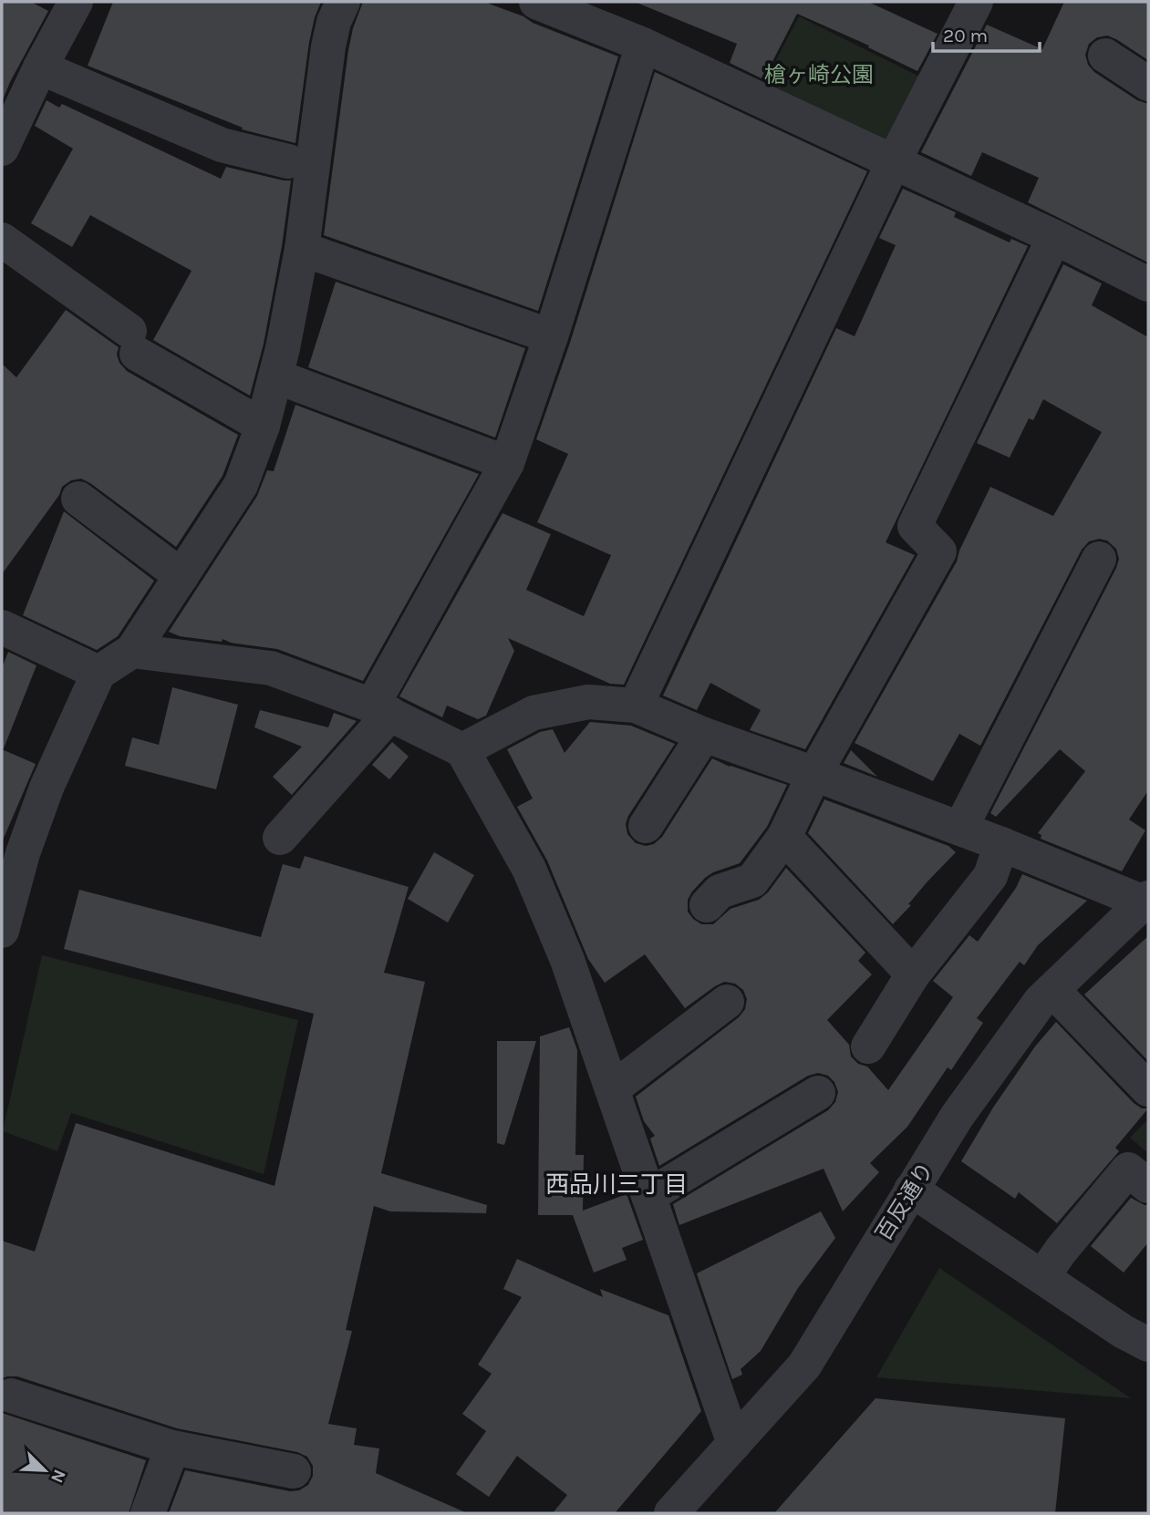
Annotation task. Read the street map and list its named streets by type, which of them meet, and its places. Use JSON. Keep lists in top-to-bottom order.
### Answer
{
  "streets": {
    "street": ["百反通り"]
  },
  "districts": ["西品川三丁目"],
  "parks": ["槍ヶ崎公園"],
  "scale_bar": "20 m",
  "north": "bottom right"
}
